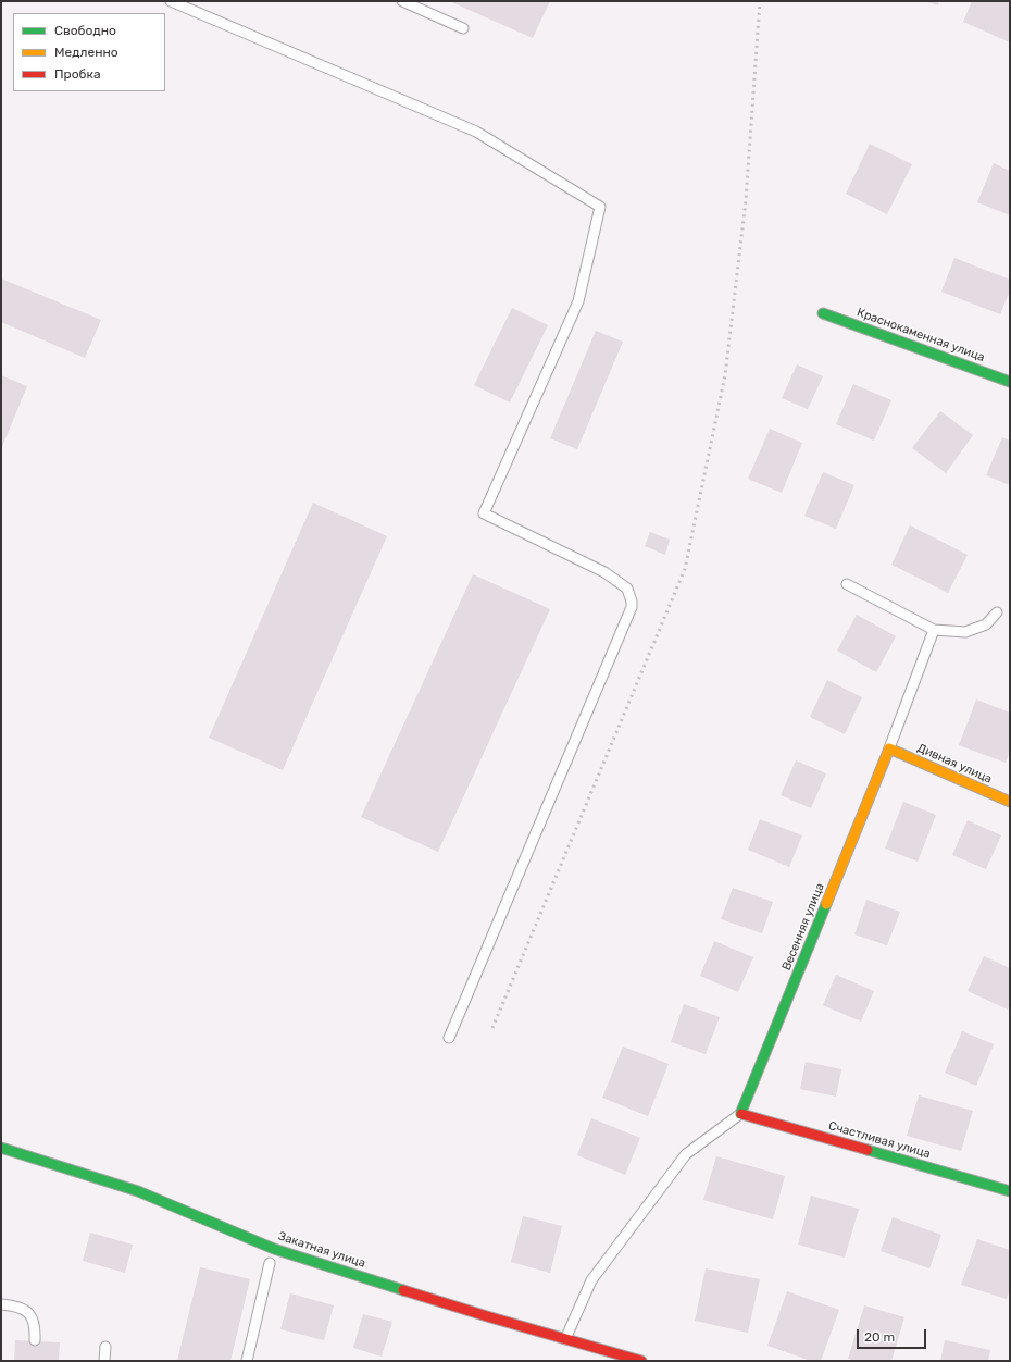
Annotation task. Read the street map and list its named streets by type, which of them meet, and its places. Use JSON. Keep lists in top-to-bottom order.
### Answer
{
  "streets": {
    "street": [
      "Краснокаменная улица",
      "Дивная улица",
      "Весенняя улица",
      "Счастливая улица",
      "Закатная улица"
    ]
  },
  "crossings": [
    ["Дивная улица", "Весенняя улица"],
    ["Весенняя улица", "Счастливая улица"]
  ],
  "legend": ["Свободно", "Медленно", "Пробка"],
  "scale_bar": "20 m"
}
